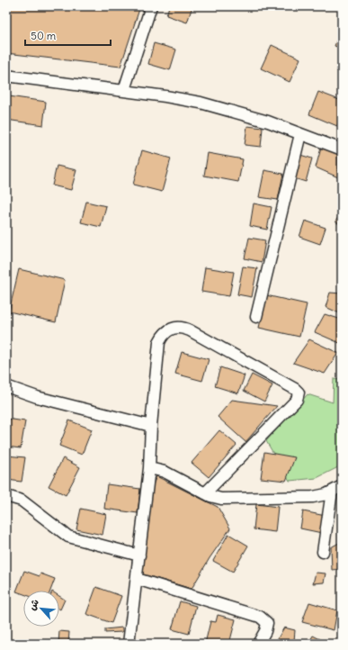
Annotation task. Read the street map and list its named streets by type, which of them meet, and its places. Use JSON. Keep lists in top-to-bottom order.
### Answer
{
  "scale_bar": "50 m",
  "north": "top left"
}
